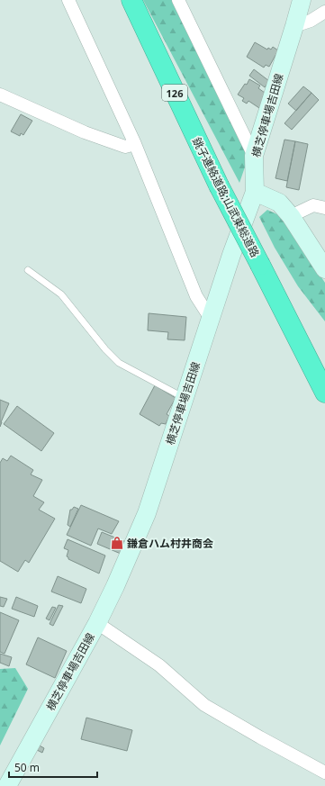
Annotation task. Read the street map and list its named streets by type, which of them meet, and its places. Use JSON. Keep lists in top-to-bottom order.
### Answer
{
  "streets": {
    "highway": ["126", "銚子連絡道路;山武東総道路"],
    "main road": ["横芝停車場吉田線"]
  },
  "places": {
    "shop": ["鎌倉ハム村井商会"]
  },
  "scale_bar": "50 m"
}
